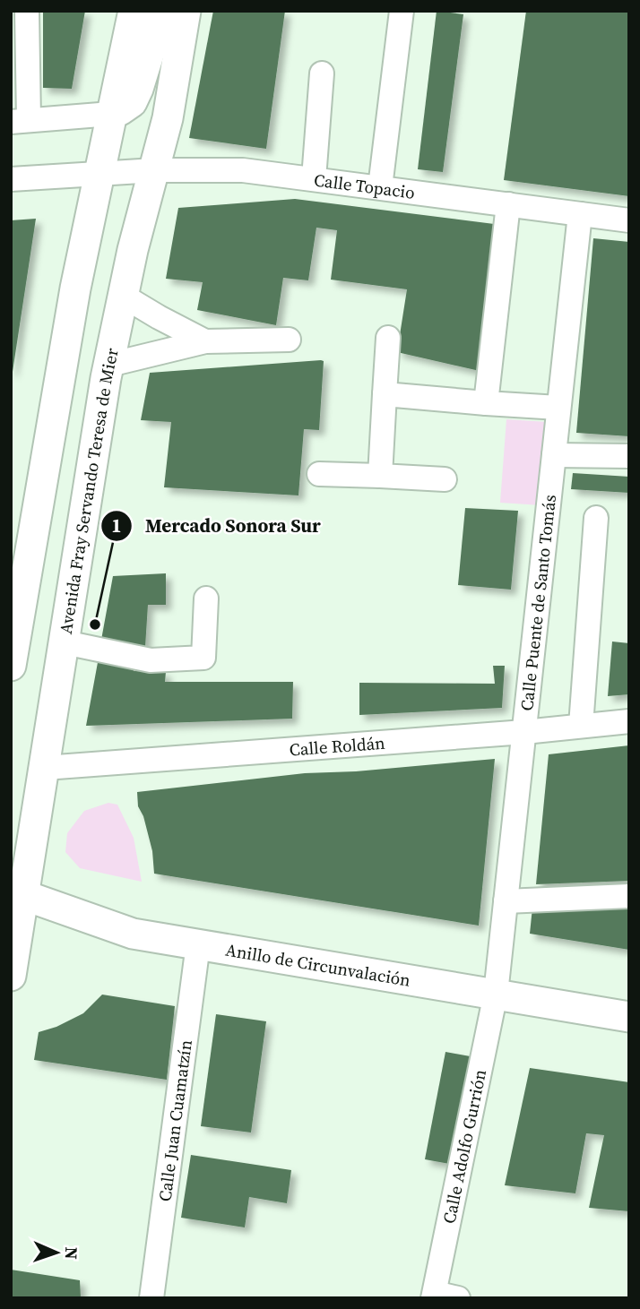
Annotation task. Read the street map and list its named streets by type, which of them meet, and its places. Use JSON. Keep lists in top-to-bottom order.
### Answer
{
  "streets": {
    "main road": ["Avenida Fray Servando Teresa de Mier", "Anillo de Circunvalación"],
    "street": [
      "Calle Topacio",
      "Calle Puente de Santo Tomás",
      "Calle Roldán",
      "Calle Juan Cuamatzín",
      "Calle Adolfo Gurrión"
    ]
  },
  "crossings": [
    ["Calle Topacio", "Avenida Fray Servando Teresa de Mier"],
    ["Calle Topacio", "Calle Puente de Santo Tomás"],
    ["Avenida Fray Servando Teresa de Mier", "Calle Roldán"],
    ["Avenida Fray Servando Teresa de Mier", "Anillo de Circunvalación"],
    ["Calle Puente de Santo Tomás", "Calle Roldán"],
    ["Calle Puente de Santo Tomás", "Anillo de Circunvalación"],
    ["Calle Puente de Santo Tomás", "Calle Adolfo Gurrión"],
    ["Anillo de Circunvalación", "Calle Juan Cuamatzín"],
    ["Anillo de Circunvalación", "Calle Adolfo Gurrión"]
  ],
  "places": ["Mercado Sonora Sur"],
  "north": "right"
}
